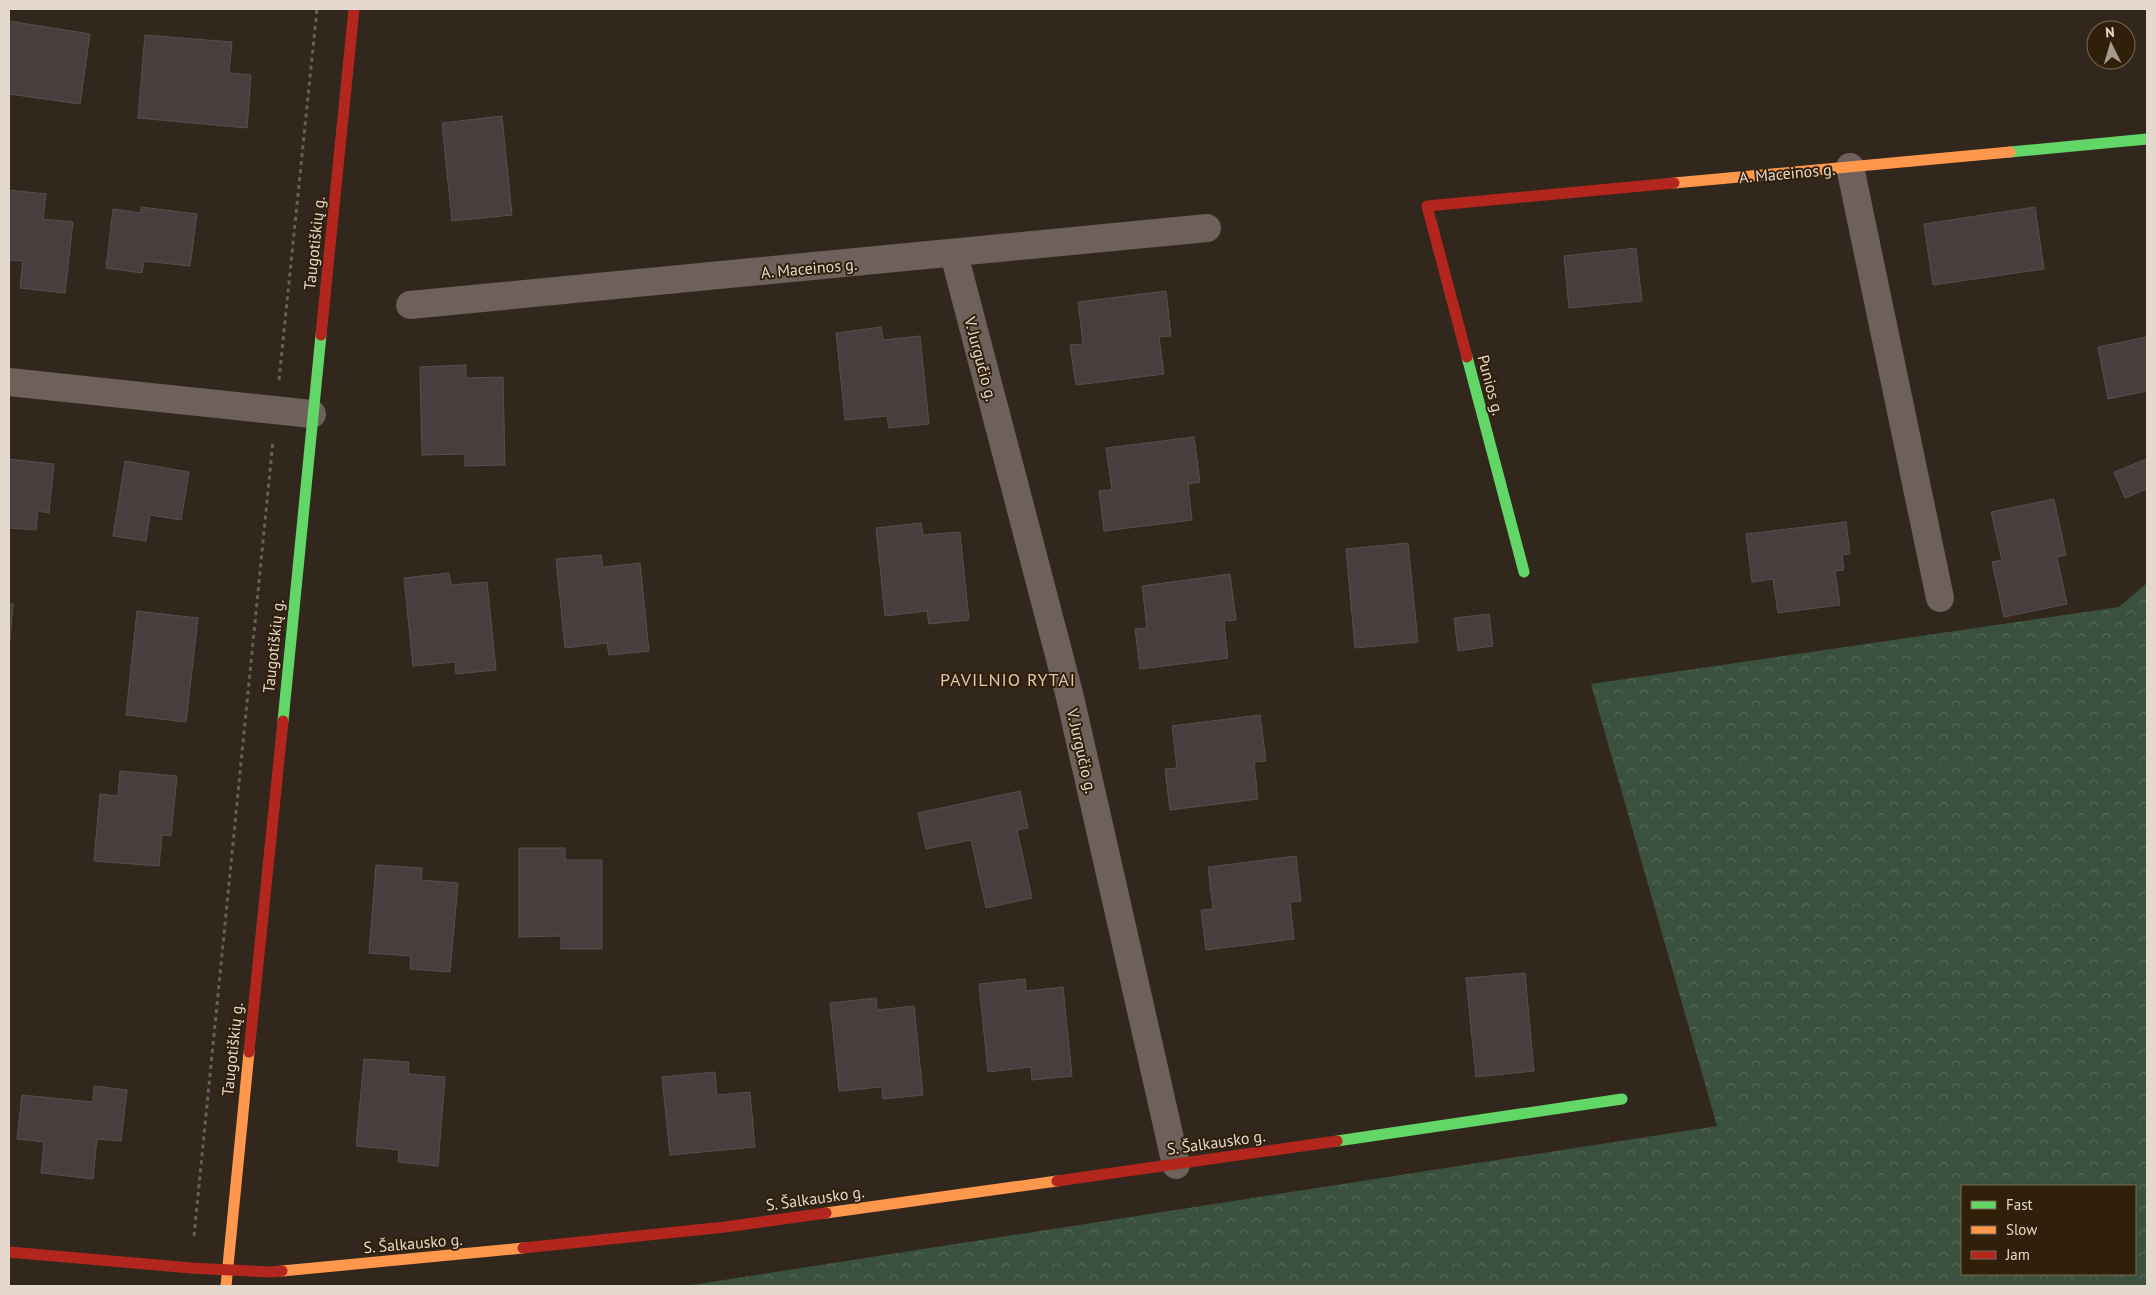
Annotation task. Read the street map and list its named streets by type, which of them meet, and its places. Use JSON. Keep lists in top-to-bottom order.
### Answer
{
  "streets": {
    "street": [
      "A. Maceinos g.",
      "Taugotiškių g.",
      "V. Jurgučio g.",
      "Punios g.",
      "S. Šalkausko g."
    ]
  },
  "crossings": [
    ["A. Maceinos g.", "V. Jurgučio g."],
    ["A. Maceinos g.", "Punios g."],
    ["Taugotiškių g.", "S. Šalkausko g."],
    ["V. Jurgučio g.", "S. Šalkausko g."]
  ],
  "districts": ["PAVILNIO RYTAI"],
  "legend": ["Fast", "Slow", "Jam"],
  "north": "top"
}
